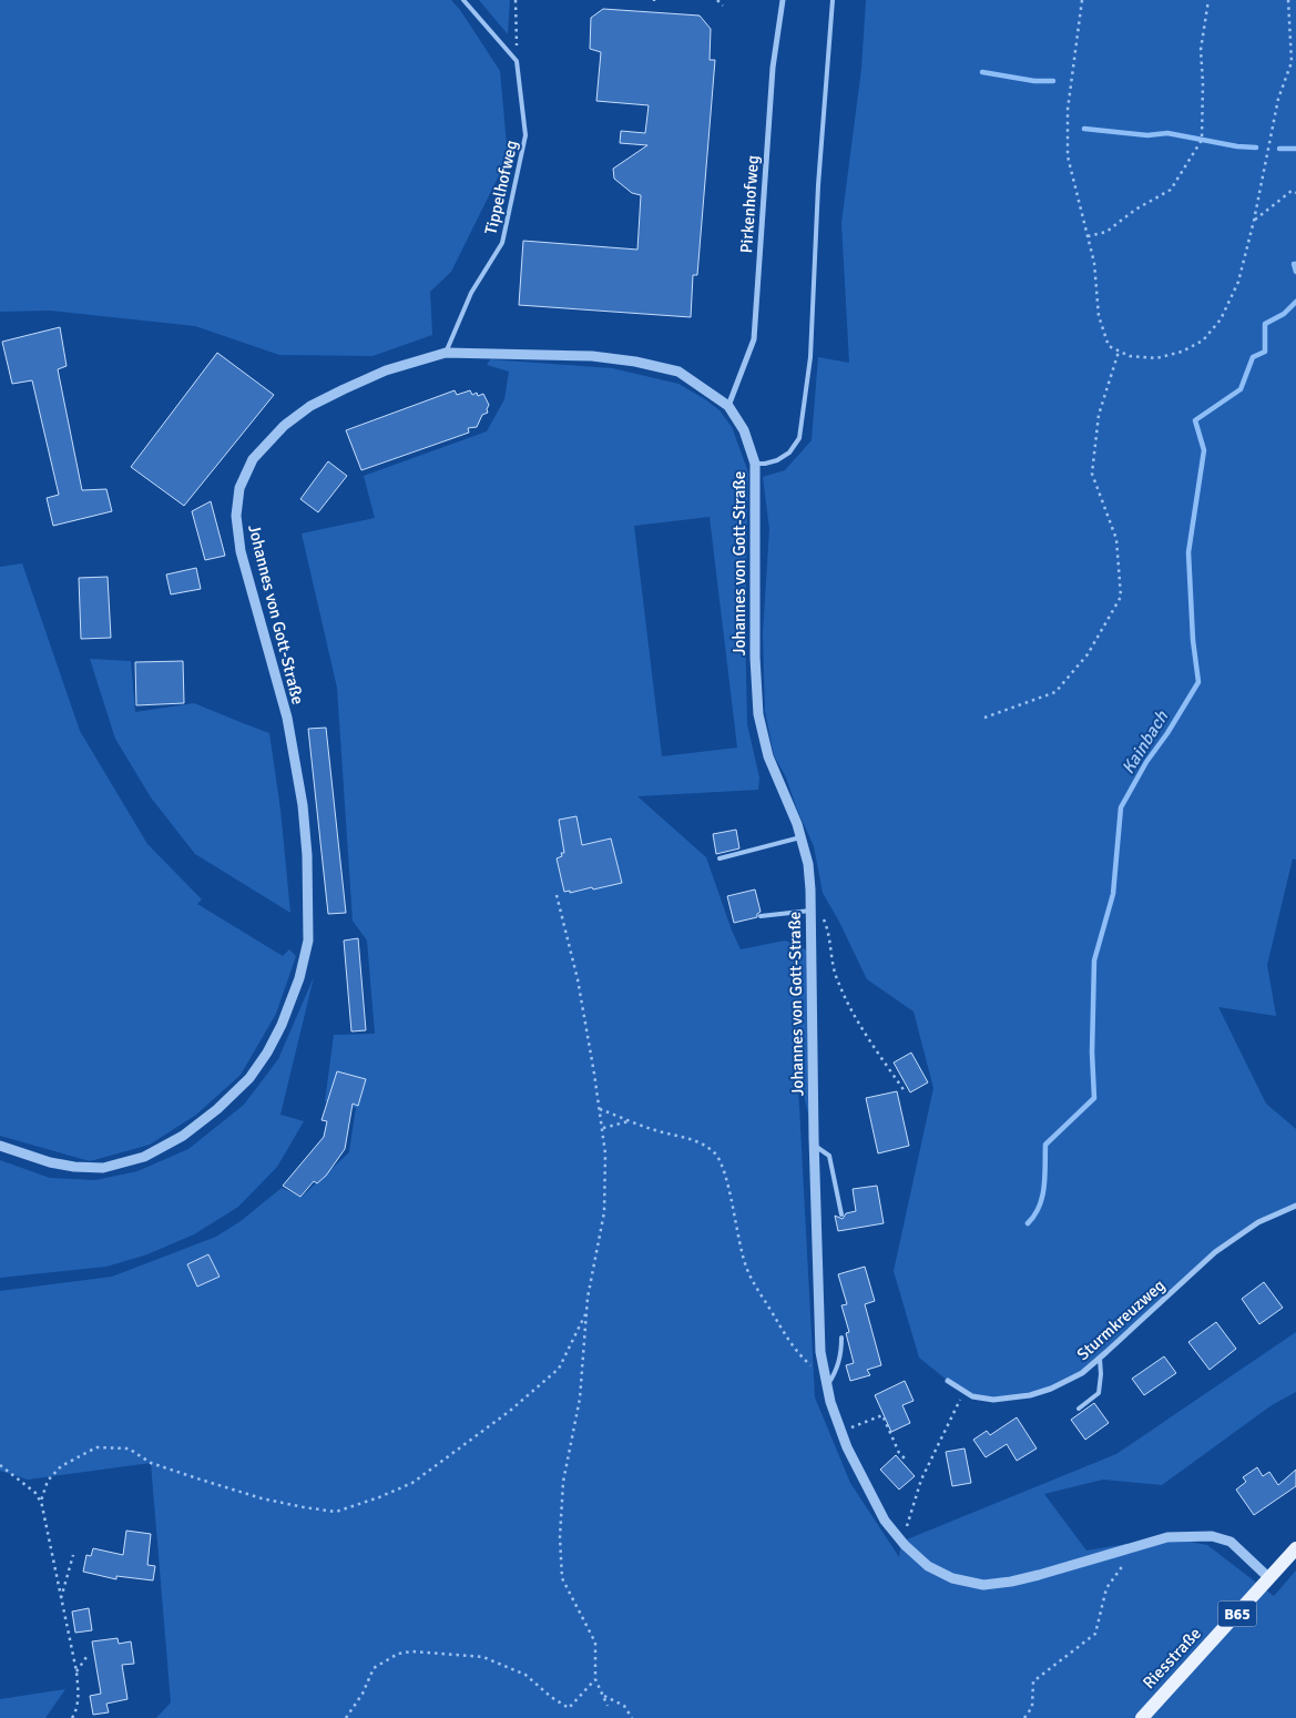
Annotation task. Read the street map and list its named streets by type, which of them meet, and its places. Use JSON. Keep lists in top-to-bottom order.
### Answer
{
  "streets": {
    "main road": ["B65", "Riesstraße"],
    "street": ["Pirkenhofweg", "Johannes von Gott-Straße", "Sturmkreuzweg"],
    "lane": ["Tippelhofweg"]
  },
  "crossings": [
    ["Tippelhofweg", "Johannes von Gott-Straße"],
    ["Pirkenhofweg", "Johannes von Gott-Straße"],
    ["Johannes von Gott-Straße", "Riesstraße"]
  ],
  "water": ["Kainbach"]
}
